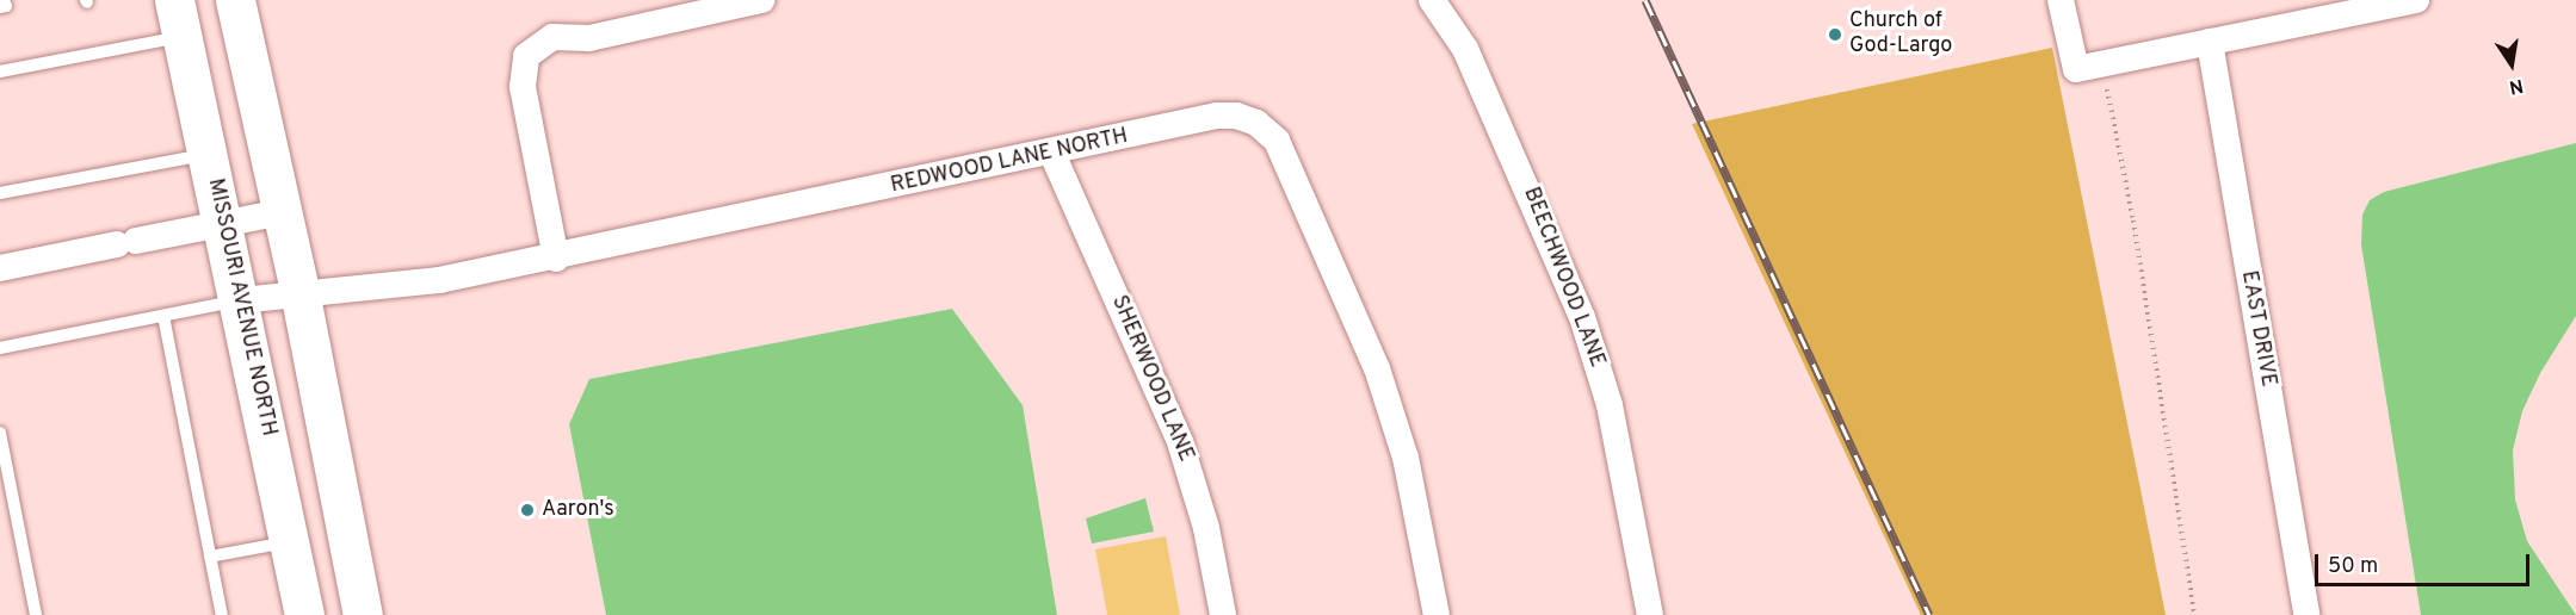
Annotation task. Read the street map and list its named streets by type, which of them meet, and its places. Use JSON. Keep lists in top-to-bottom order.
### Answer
{
  "streets": {
    "main road": ["MISSOURI AVENUE NORTH"],
    "street": [
      "REDWOOD LANE NORTH",
      "BEECHWOOD LANE",
      "EAST DRIVE",
      "SHERWOOD LANE"
    ]
  },
  "crossings": [
    ["REDWOOD LANE NORTH", "MISSOURI AVENUE NORTH"],
    ["REDWOOD LANE NORTH", "SHERWOOD LANE"]
  ],
  "places": ["Church of God-Largo", "Aaron's"],
  "scale_bar": "50 m",
  "north": "bottom"
}
